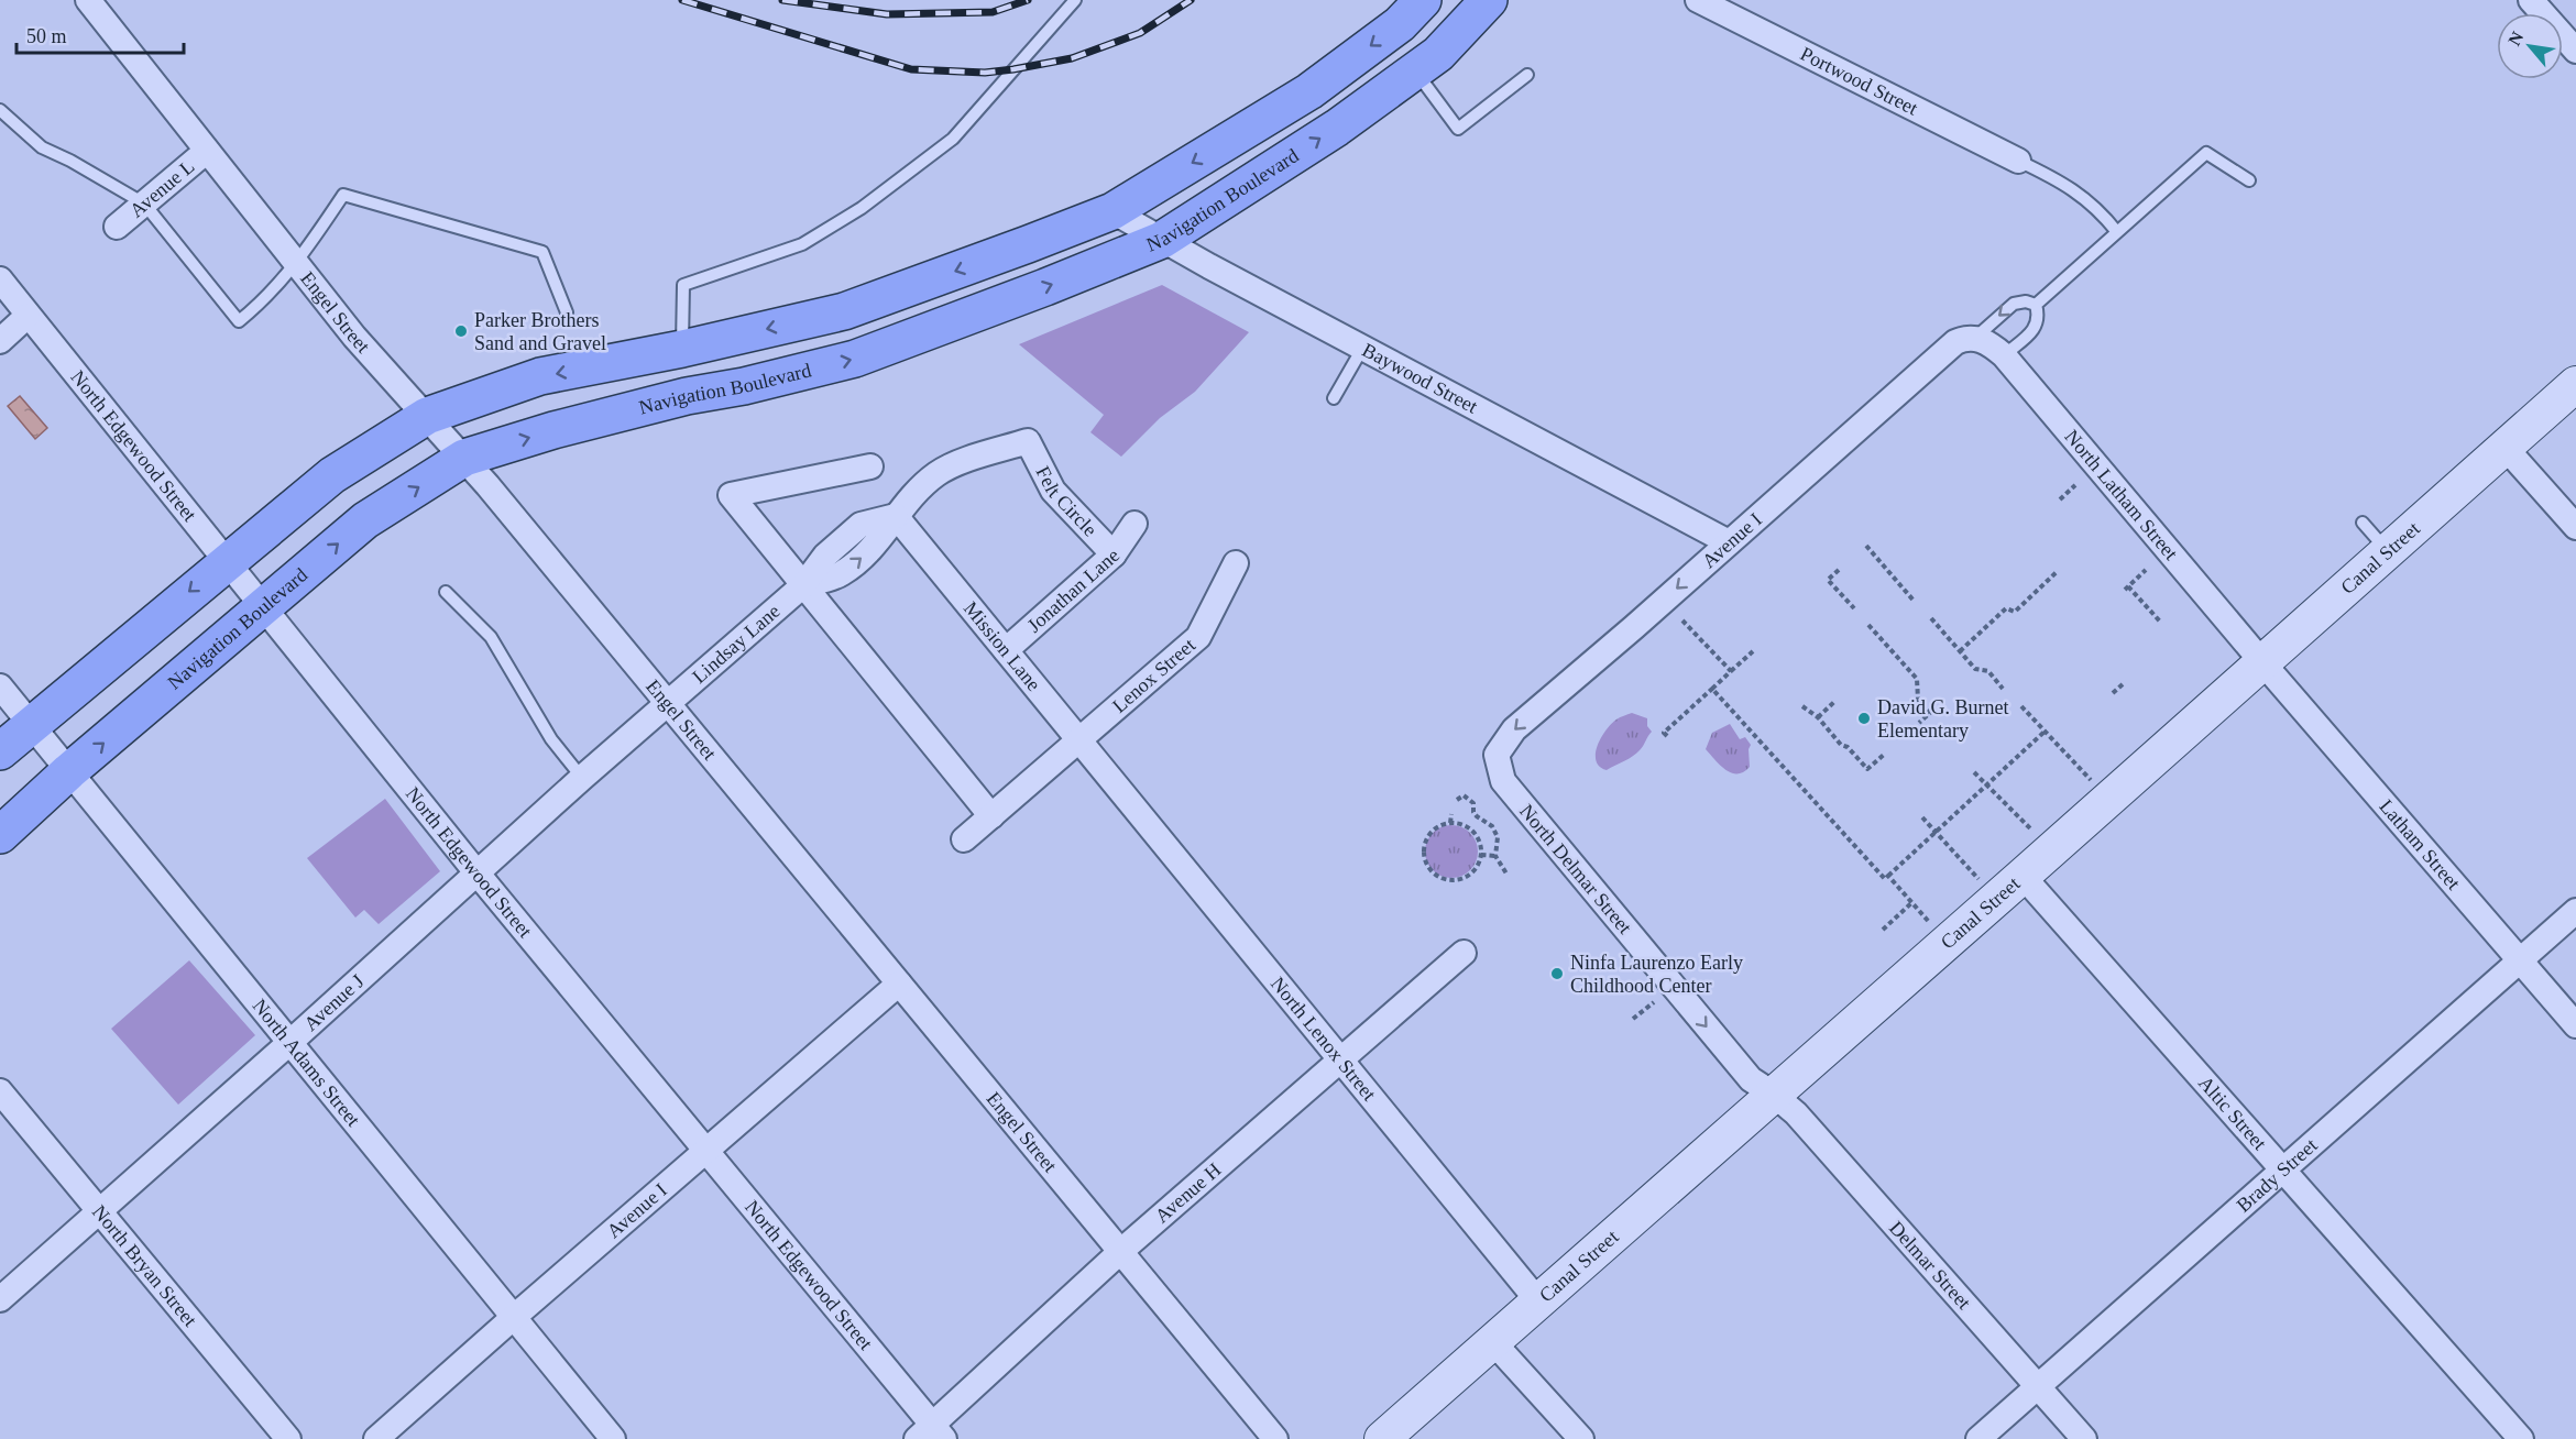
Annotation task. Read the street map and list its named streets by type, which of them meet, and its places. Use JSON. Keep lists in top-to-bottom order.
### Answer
{
  "streets": {
    "main road": ["Navigation Boulevard"],
    "street": [
      "Portwood Street",
      "Avenue L",
      "Engel Street",
      "Baywood Street",
      "North Edgewood Street",
      "North Latham Street",
      "Felt Circle",
      "Avenue I",
      "Canal Street",
      "Jonathan Lane",
      "Lindsay Lane",
      "Mission Lane",
      "Lenox Street",
      "Latham Street",
      "North Delmar Street",
      "Avenue J",
      "North Lenox Street",
      "North Adams Street",
      "Altic Street",
      "Brady Street",
      "Avenue H",
      "North Bryan Street",
      "Delmar Street"
    ]
  },
  "crossings": [
    ["Avenue L", "Engel Street"],
    ["Navigation Boulevard", "Engel Street"],
    ["Navigation Boulevard", "Baywood Street"],
    ["Navigation Boulevard", "North Edgewood Street"],
    ["Navigation Boulevard", "North Adams Street"],
    ["Engel Street", "Avenue I"],
    ["Engel Street", "Lindsay Lane"],
    ["Engel Street", "Avenue J"],
    ["Engel Street", "Avenue H"],
    ["Baywood Street", "Avenue I"],
    ["North Edgewood Street", "Avenue I"],
    ["North Edgewood Street", "Avenue J"],
    ["North Edgewood Street", "Avenue H"],
    ["North Latham Street", "Avenue I"],
    ["North Latham Street", "Canal Street"],
    ["North Latham Street", "Latham Street"],
    ["Felt Circle", "Jonathan Lane"],
    ["Felt Circle", "Lindsay Lane"],
    ["Avenue I", "North Delmar Street"],
    ["Avenue I", "North Adams Street"],
    ["Canal Street", "Latham Street"],
    ["Canal Street", "North Delmar Street"],
    ["Canal Street", "North Lenox Street"],
    ["Canal Street", "Altic Street"],
    ["Canal Street", "Delmar Street"],
    ["Jonathan Lane", "Mission Lane"],
    ["Lindsay Lane", "Mission Lane"],
    ["Lindsay Lane", "Avenue J"],
    ["Mission Lane", "Lenox Street"],
    ["Mission Lane", "North Lenox Street"],
    ["Latham Street", "Brady Street"],
    ["North Delmar Street", "Delmar Street"],
    ["Avenue J", "North Adams Street"],
    ["Avenue J", "North Bryan Street"],
    ["North Lenox Street", "Avenue H"],
    ["Altic Street", "Brady Street"],
    ["Brady Street", "Delmar Street"]
  ],
  "one_way": ["North Delmar Street"],
  "places": ["Parker Brothers Sand and Gravel", "David G. Burnet Elementary", "Ninfa Laurenzo Early Childhood Center"],
  "scale_bar": "50 m",
  "north": "top left"
}
